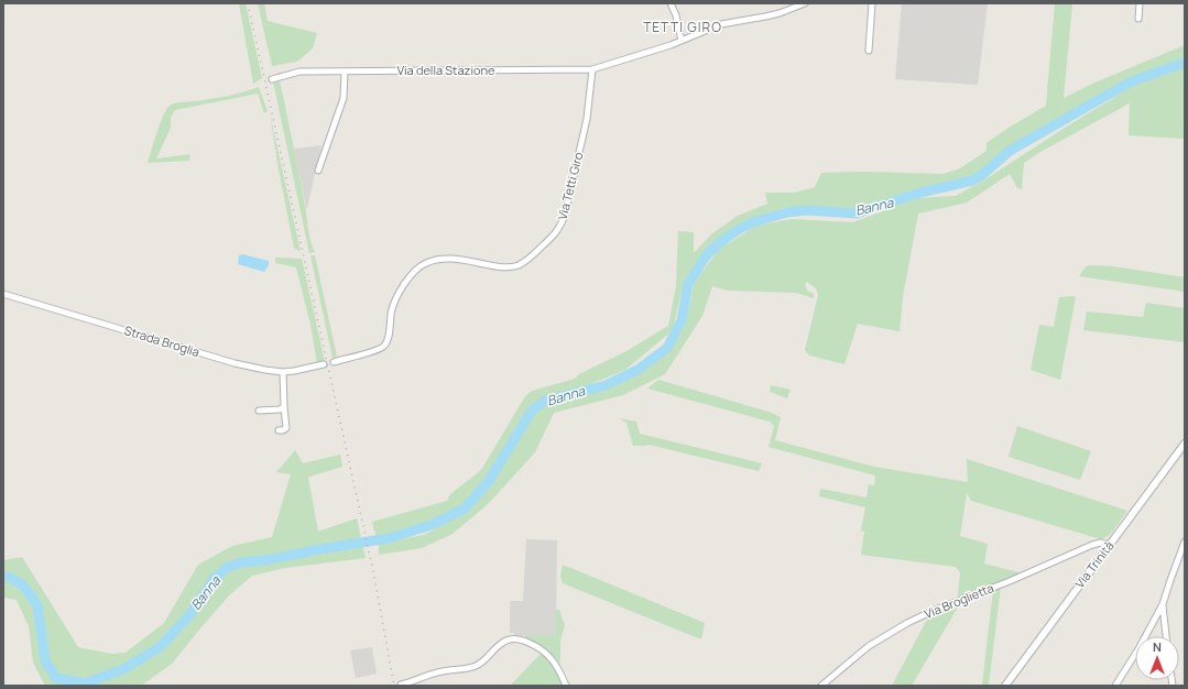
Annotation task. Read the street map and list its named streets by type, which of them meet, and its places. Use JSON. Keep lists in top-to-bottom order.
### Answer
{
  "streets": {
    "street": [
      "Via della Stazione",
      "Via Tetti Giro",
      "Strada Broglia",
      "Via Trinità",
      "Via Broglietta"
    ]
  },
  "crossings": [
    ["Via della Stazione", "Via Tetti Giro"],
    ["Via Trinità", "Via Broglietta"]
  ],
  "districts": ["TETTI GIRO"],
  "water": ["Banna"],
  "north": "top"
}
